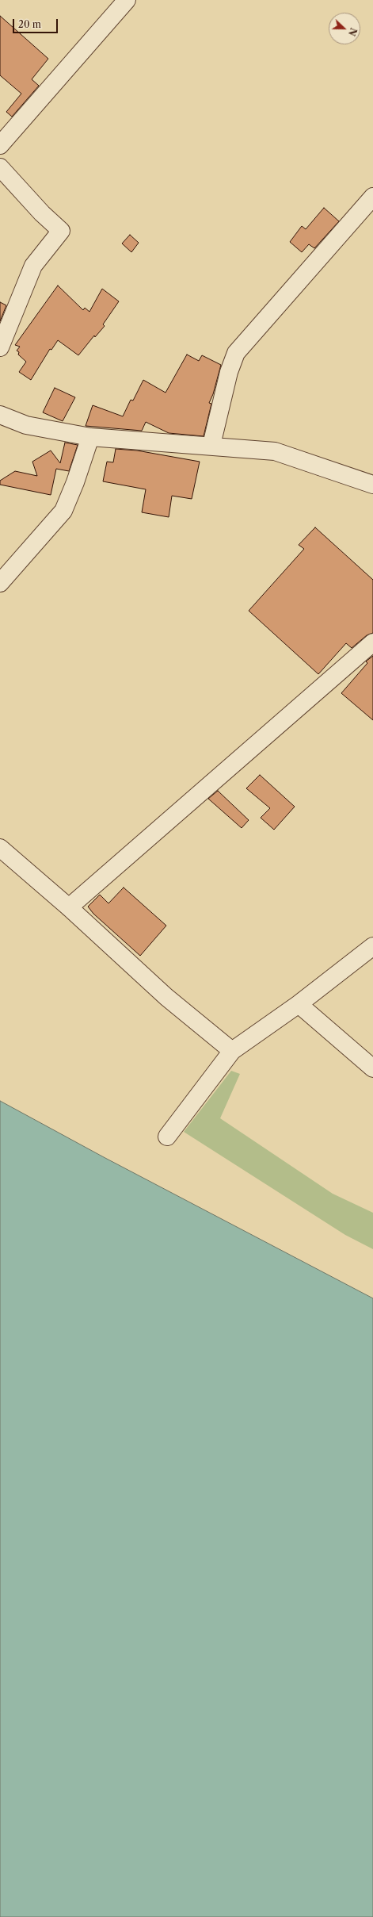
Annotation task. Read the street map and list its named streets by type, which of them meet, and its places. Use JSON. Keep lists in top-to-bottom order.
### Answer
{
  "scale_bar": "20 m",
  "north": "right"
}
